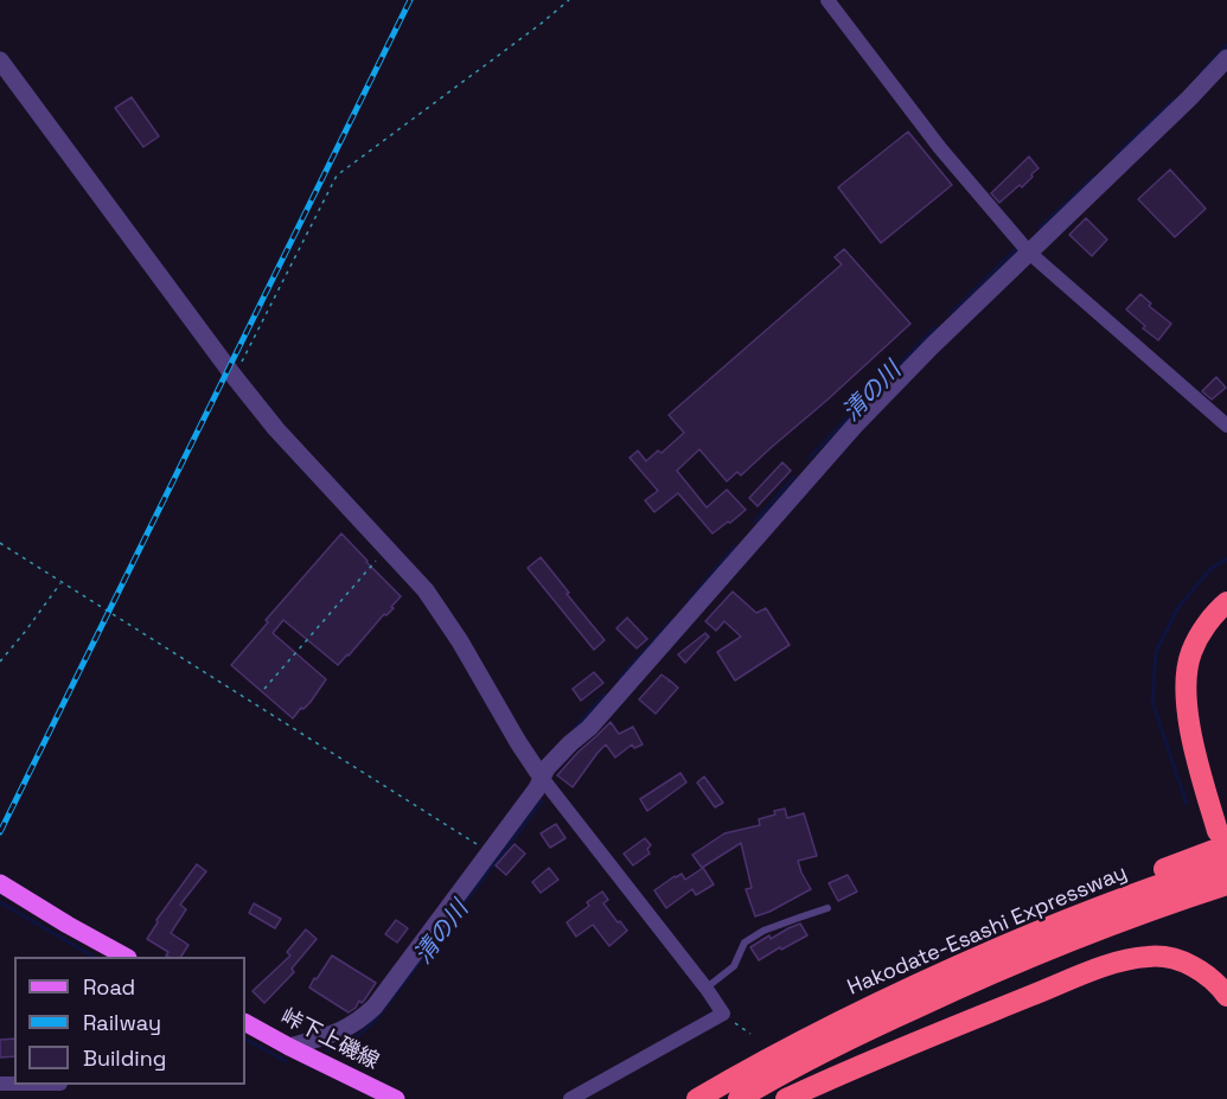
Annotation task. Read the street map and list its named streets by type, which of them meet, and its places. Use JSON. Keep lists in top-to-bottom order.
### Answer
{
  "streets": {
    "highway": ["Hakodate-Esashi Expressway"],
    "main road": ["峠下上磯線"]
  },
  "water": ["清の川"],
  "legend": ["Road", "Railway", "Building"]
}
